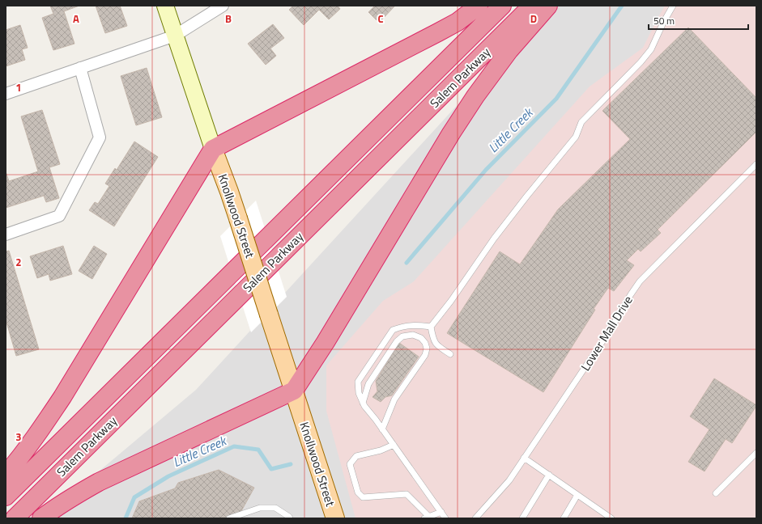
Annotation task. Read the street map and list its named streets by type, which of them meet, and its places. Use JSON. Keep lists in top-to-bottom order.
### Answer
{
  "streets": {
    "highway": ["Salem Parkway"],
    "main road": ["Knollwood Street"],
    "lane": ["Lower Mall Drive"]
  },
  "water": ["Little Creek"],
  "scale_bar": "50 m",
  "grid": {
    "columns": [
      "A",
      "B",
      "C",
      "D"
    ],
    "rows": ["1", "2", "3"]
  }
}
